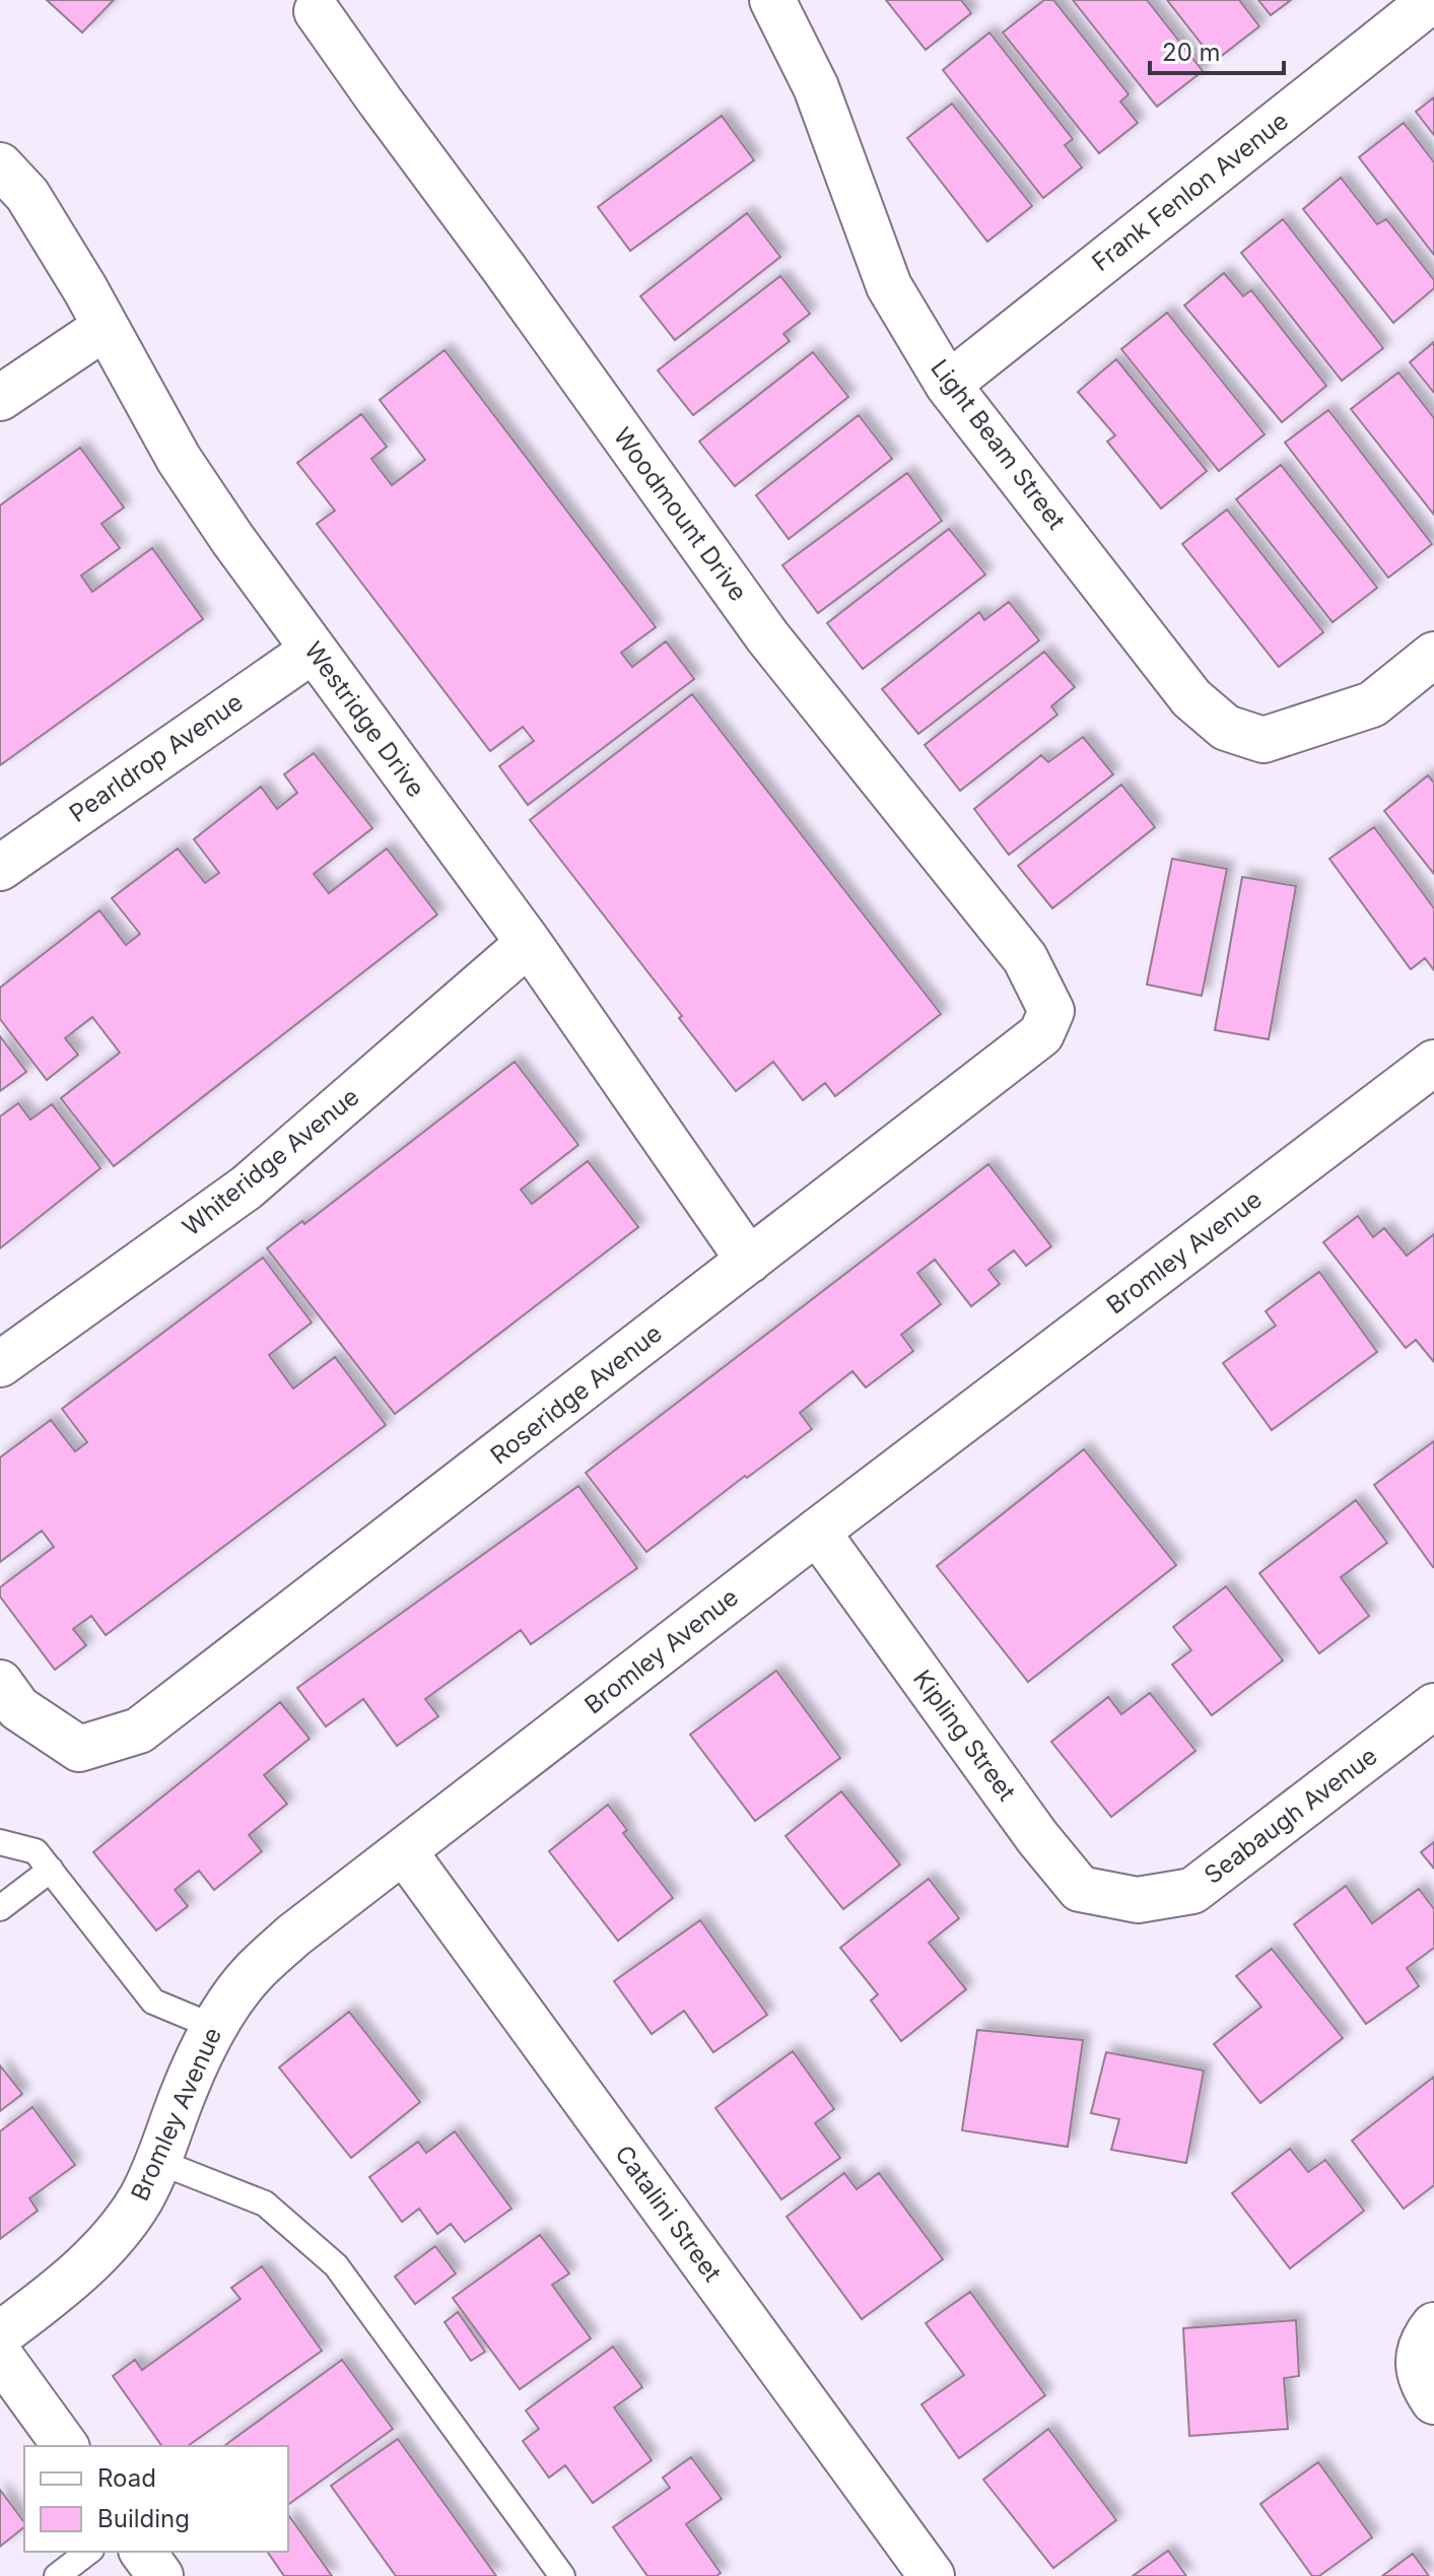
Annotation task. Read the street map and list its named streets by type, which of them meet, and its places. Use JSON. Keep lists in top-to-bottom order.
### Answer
{
  "streets": {
    "street": [
      "Frank Fenlon Avenue",
      "Light Beam Street",
      "Woodmount Drive",
      "Westridge Drive",
      "Pearldrop Avenue",
      "Whiteridge Avenue",
      "Bromley Avenue",
      "Roseridge Avenue",
      "Kipling Street",
      "Seabaugh Avenue",
      "Catalini Street"
    ]
  },
  "crossings": [
    ["Frank Fenlon Avenue", "Light Beam Street"],
    ["Woodmount Drive", "Roseridge Avenue"],
    ["Westridge Drive", "Pearldrop Avenue"],
    ["Westridge Drive", "Whiteridge Avenue"],
    ["Westridge Drive", "Roseridge Avenue"],
    ["Bromley Avenue", "Kipling Street"],
    ["Bromley Avenue", "Catalini Street"],
    ["Kipling Street", "Seabaugh Avenue"]
  ],
  "legend": ["Road", "Building"],
  "scale_bar": "20 m"
}
